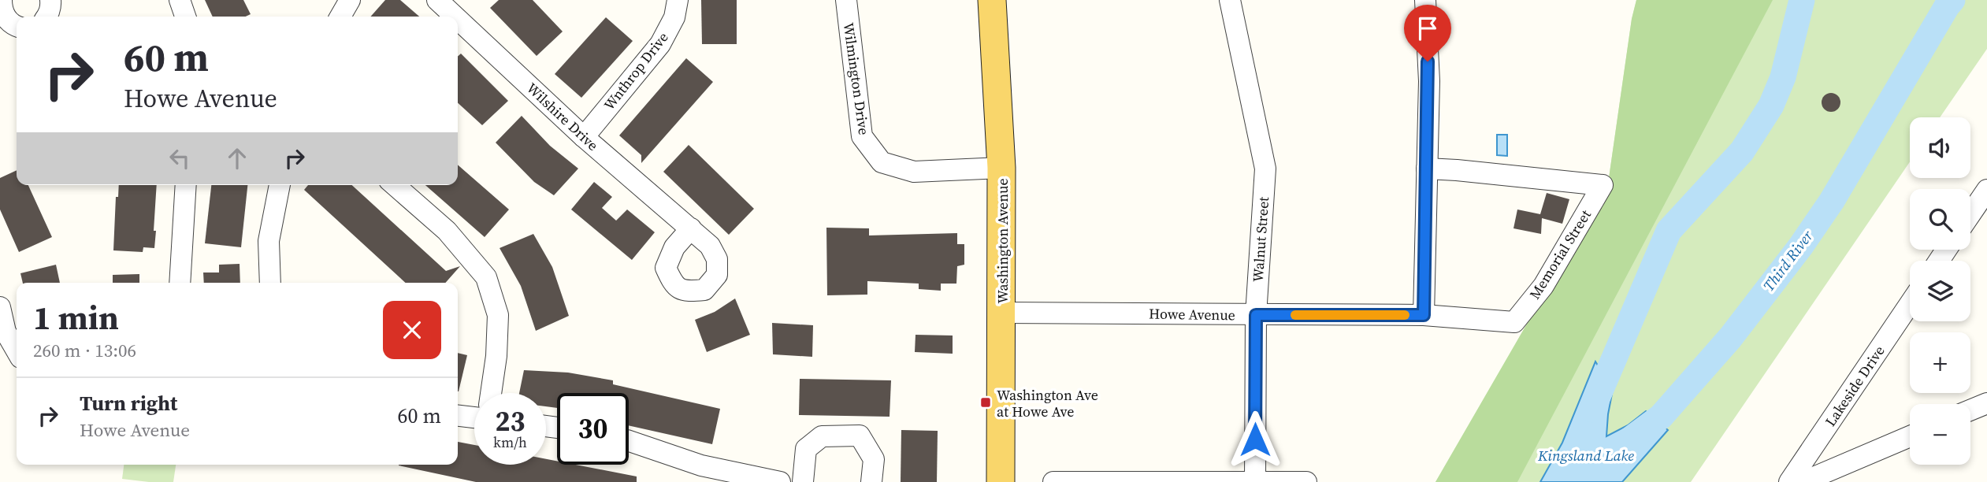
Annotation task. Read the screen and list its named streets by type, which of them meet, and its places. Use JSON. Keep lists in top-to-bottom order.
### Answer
{
  "streets": {
    "main road": ["Washington Avenue"],
    "street": [
      "Wnthrop Drive",
      "Wilmington Drive",
      "Wilshire Drive",
      "Walnut Street",
      "Memorial Street",
      "Howe Avenue",
      "Lakeside Drive"
    ]
  },
  "crossings": [
    ["Wnthrop Drive", "Wilshire Drive"],
    ["Wilmington Drive", "Washington Avenue"],
    ["Walnut Street", "Howe Avenue"],
    ["Washington Avenue", "Howe Avenue"],
    ["Memorial Street", "Howe Avenue"]
  ],
  "water": ["Third River", "Kingsland Lake"],
  "places": {
    "transit": ["Washington Ave at Howe Ave"]
  },
  "page": {
    "turn": ["60 m", "Howe Avenue"],
    "map_buttons": ["+", "−"],
    "heading": ["1 min", "260 m · 13:06"],
    "list": [
      {
        "name": "Turn right",
        "note": "Howe Avenue",
        "value": "60 m"
      }
    ],
    "speed": "23 km/h",
    "limit": "30"
  }
}
